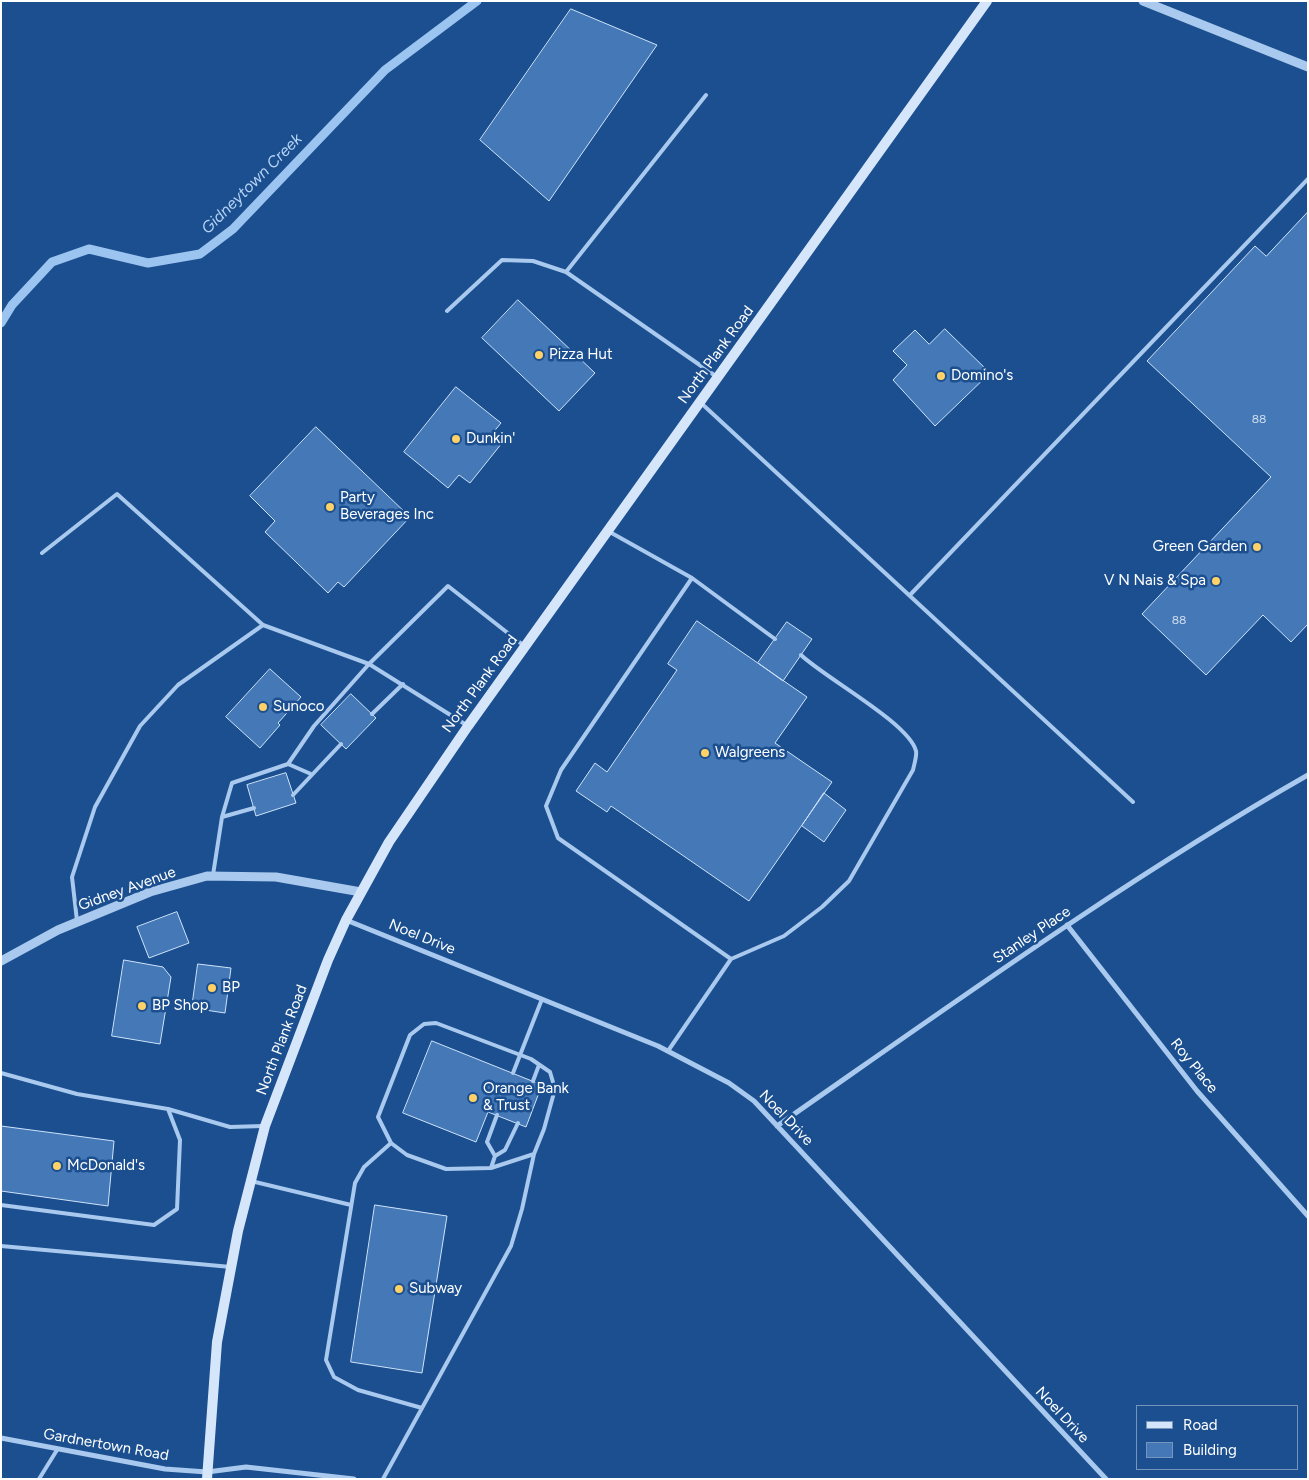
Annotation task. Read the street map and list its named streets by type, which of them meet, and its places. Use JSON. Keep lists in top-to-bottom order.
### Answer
{
  "streets": {
    "main road": ["North Plank Road"],
    "street": [
      "Gidney Avenue",
      "Stanley Place",
      "Noel Drive",
      "Roy Place",
      "Gardnertown Road"
    ]
  },
  "crossings": [
    ["North Plank Road", "Gidney Avenue"],
    ["North Plank Road", "Noel Drive"],
    ["North Plank Road", "Gardnertown Road"],
    ["Stanley Place", "Noel Drive"],
    ["Stanley Place", "Roy Place"]
  ],
  "water": ["Gidneytown Creek"],
  "places": [
    "Pizza Hut",
    "Domino's",
    "Dunkin'",
    "Party Beverages Inc",
    "Green Garden",
    "V N Nais & Spa",
    "Sunoco",
    "Walgreens",
    "BP",
    "BP Shop",
    "Orange Bank & Trust",
    "McDonald's",
    "Subway"
  ],
  "house_numbers": ["88", "88"],
  "legend": ["Road", "Building"]
}
